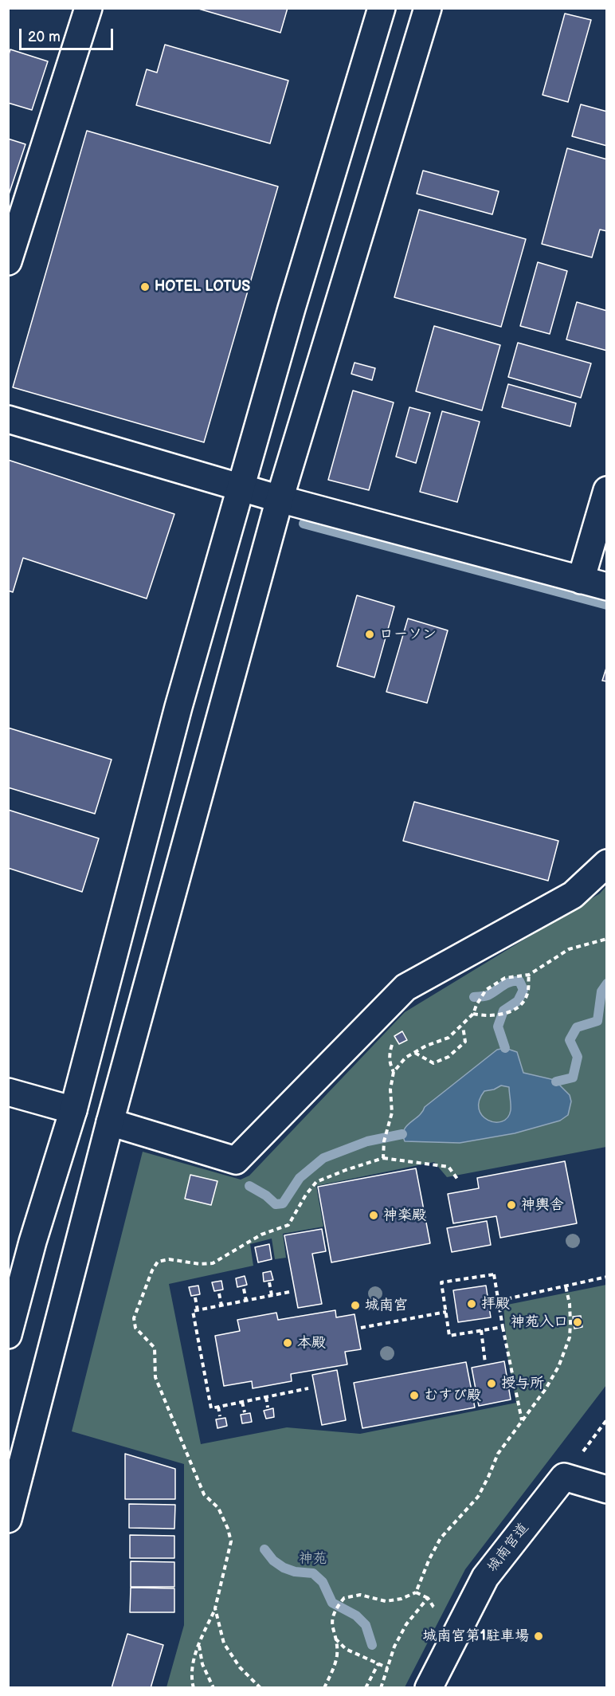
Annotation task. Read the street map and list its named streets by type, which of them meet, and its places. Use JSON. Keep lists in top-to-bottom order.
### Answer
{
  "streets": {
    "street": ["城南宮道"]
  },
  "parks": ["神苑"],
  "places": [
    "HOTEL LOTUS",
    "ローソン",
    "神輿舎",
    "神楽殿",
    "拝殿",
    "城南宮",
    "神苑入口",
    "本殿",
    "授与所",
    "むすび殿",
    "城南宮第1駐車場"
  ],
  "scale_bar": "20 m"
}
